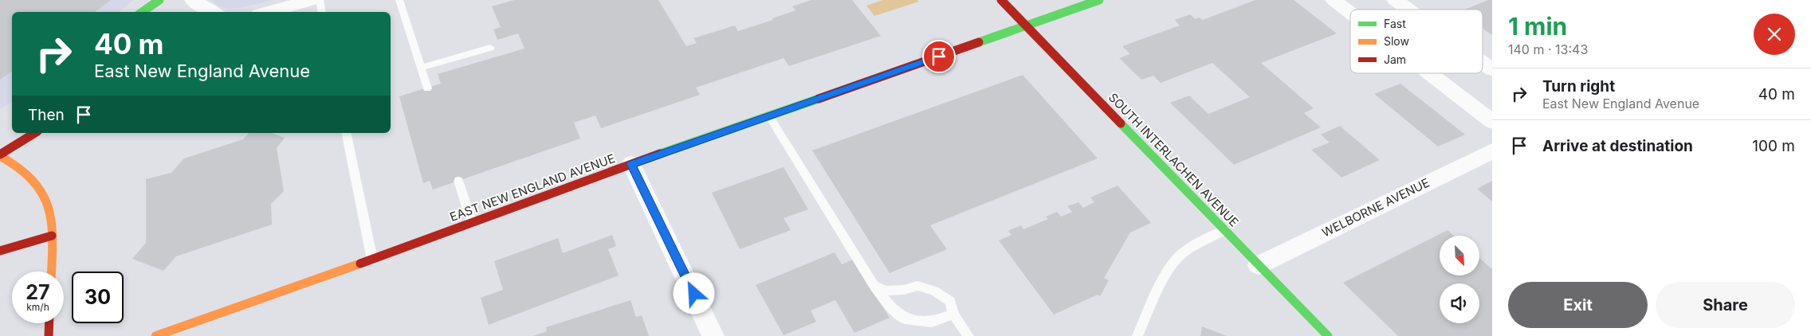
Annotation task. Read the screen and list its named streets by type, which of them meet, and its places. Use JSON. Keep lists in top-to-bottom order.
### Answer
{
  "streets": {
    "street": ["SOUTH INTERLACHEN AVENUE", "EAST NEW ENGLAND AVENUE", "WELBORNE AVENUE"]
  },
  "crossings": [
    ["SOUTH INTERLACHEN AVENUE", "EAST NEW ENGLAND AVENUE"],
    ["SOUTH INTERLACHEN AVENUE", "WELBORNE AVENUE"]
  ],
  "legend": ["Fast", "Slow", "Jam"],
  "north": "bottom right",
  "page": {
    "heading": ["1 min", "140 m · 13:43"],
    "turn": ["40 m", "East New England Avenue"],
    "list": [
      {
        "name": "Turn right",
        "note": "East New England Avenue",
        "value": "40 m"
      },
      {
        "name": "Arrive at destination",
        "value": "100 m"
      }
    ],
    "then": "Then",
    "speed": "27 km/h",
    "limit": "30",
    "buttons": ["Exit", "Share"]
  }
}
